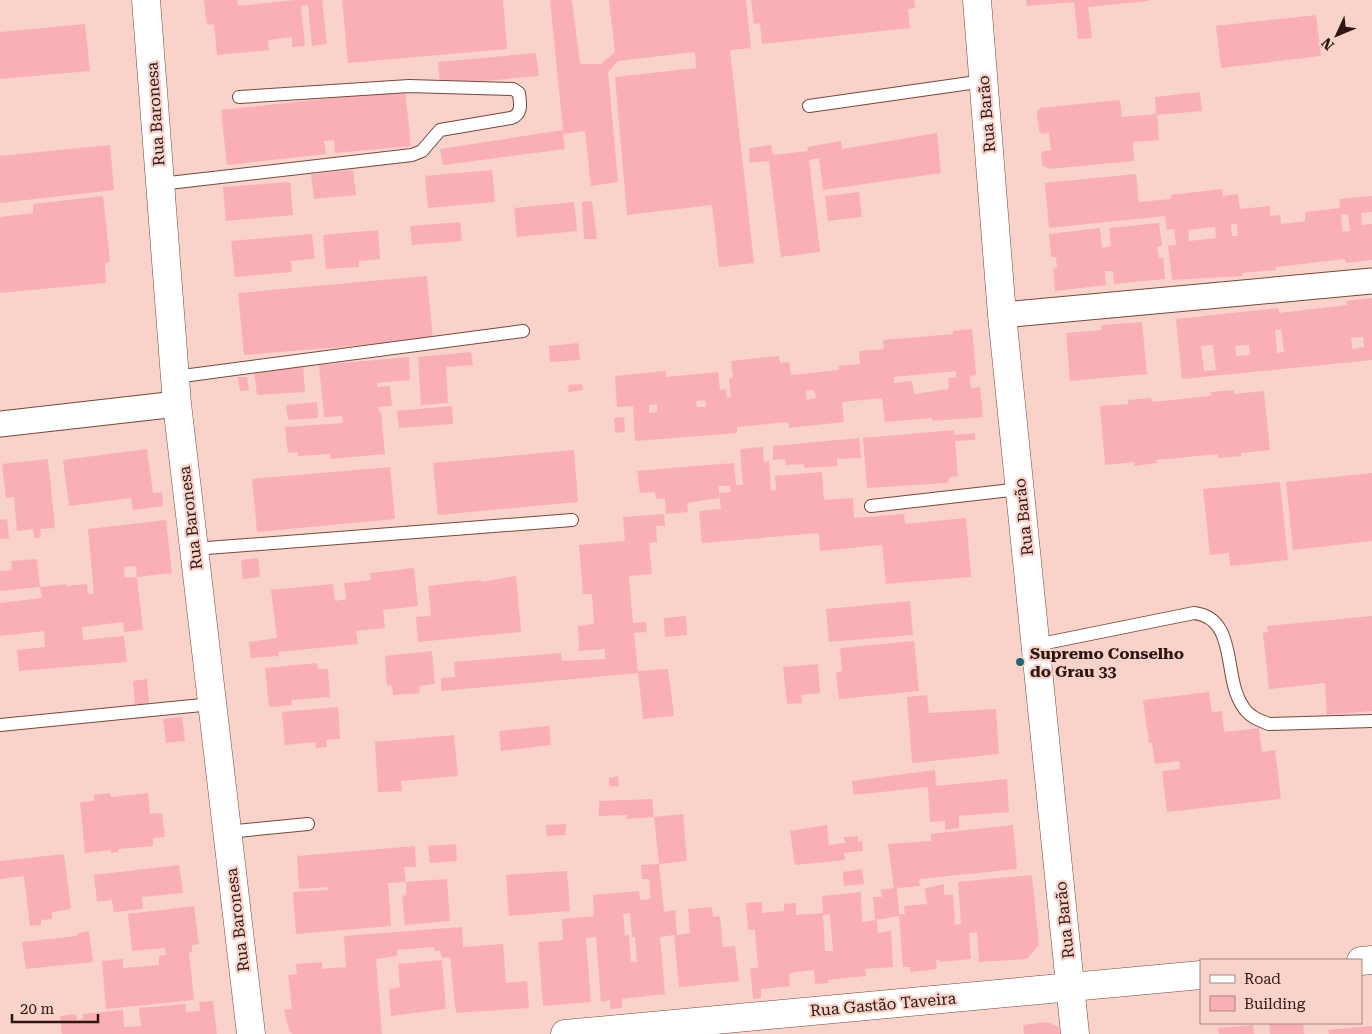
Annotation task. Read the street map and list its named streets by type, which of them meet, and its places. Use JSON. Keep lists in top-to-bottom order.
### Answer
{
  "streets": {
    "street": ["Rua Baronesa", "Rua Barão", "Rua Gastão Taveira"]
  },
  "crossings": [
    ["Rua Barão", "Rua Gastão Taveira"]
  ],
  "places": ["Supremo Conselho do Grau 33"],
  "legend": ["Road", "Building"],
  "scale_bar": "20 m",
  "north": "bottom left"
}
